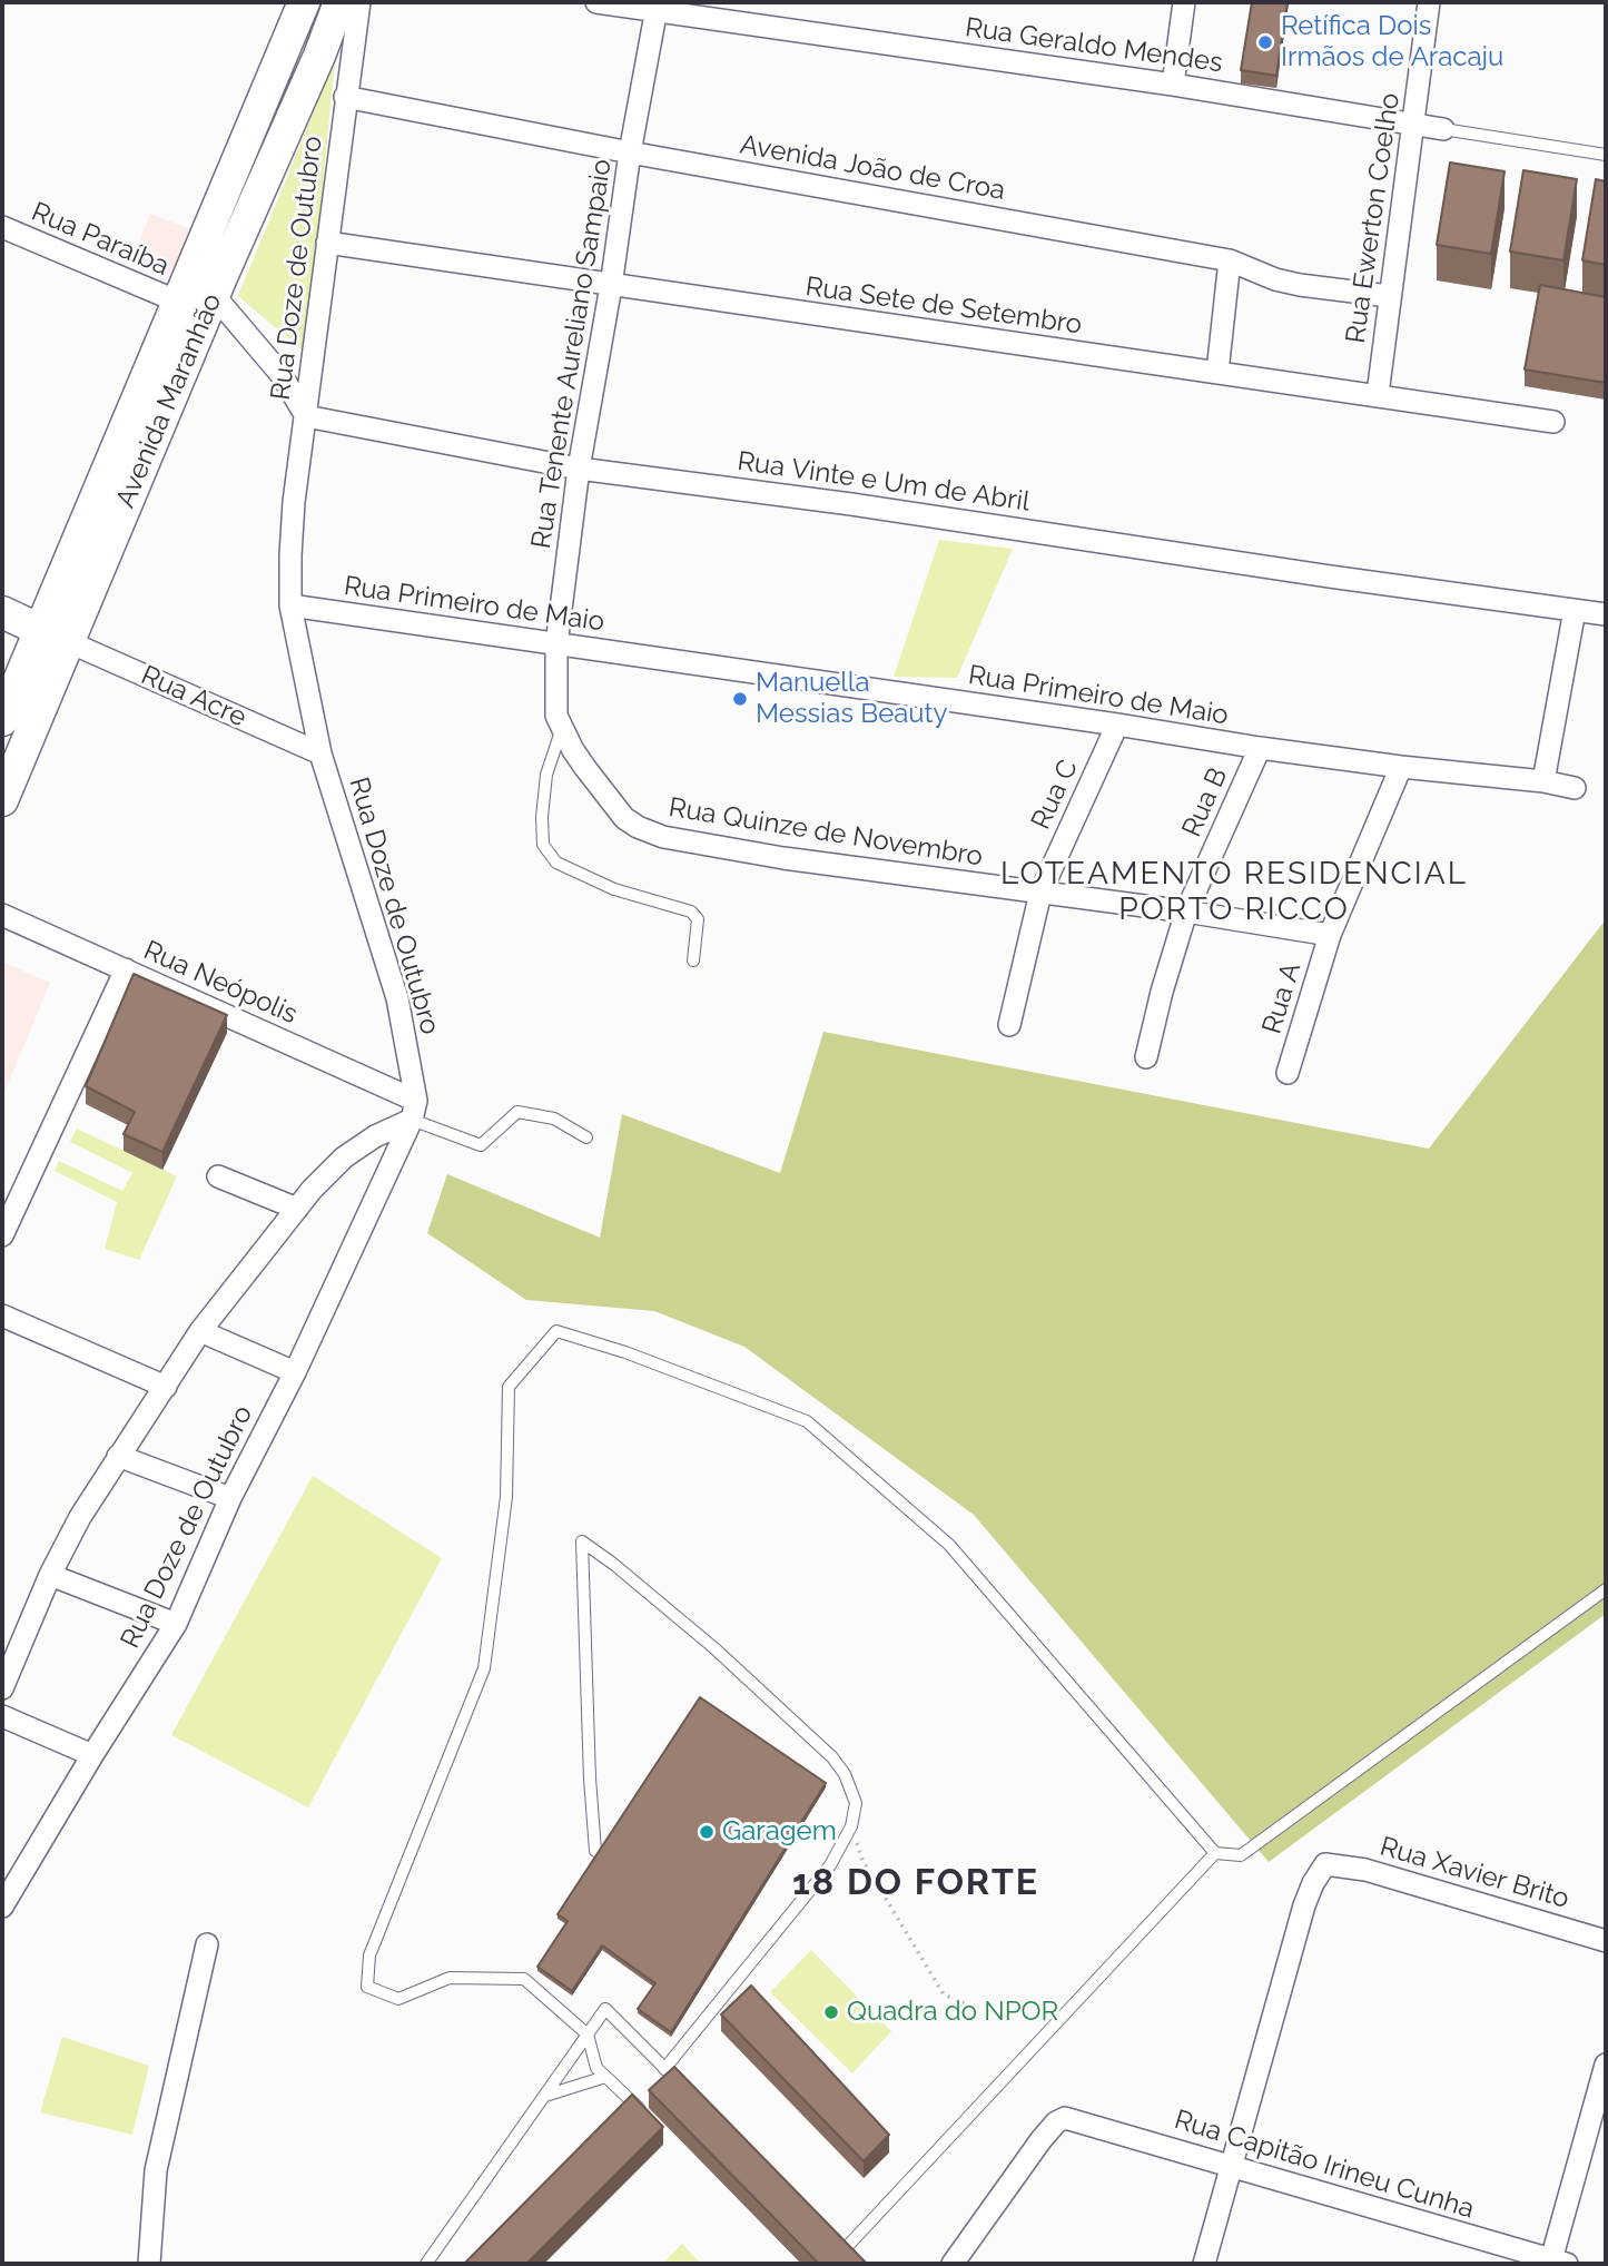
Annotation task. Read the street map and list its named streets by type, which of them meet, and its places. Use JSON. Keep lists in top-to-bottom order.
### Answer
{
  "streets": {
    "main road": ["Avenida Maranhão", "Rua Acre"],
    "street": [
      "Rua Geraldo Mendes",
      "Avenida João de Croa",
      "Rua Ewerton Coelho",
      "Rua Paraíba",
      "Rua Doze de Outubro",
      "Rua Sete de Setembro",
      "Rua Tenente Aureliano Sampaio",
      "Rua Vinte e Um de Abril",
      "Rua Primeiro de Maio",
      "Rua C",
      "Rua B",
      "Rua Quinze de Novembro",
      "Rua Neópolis",
      "Rua A",
      "Rua Xavier Brito",
      "Rua Capitão Irineu Cunha"
    ]
  },
  "crossings": [
    ["Rua Geraldo Mendes", "Rua Ewerton Coelho"],
    ["Rua Geraldo Mendes", "Rua Tenente Aureliano Sampaio"],
    ["Avenida João de Croa", "Rua Ewerton Coelho"],
    ["Avenida João de Croa", "Rua Doze de Outubro"],
    ["Avenida João de Croa", "Rua Tenente Aureliano Sampaio"],
    ["Rua Ewerton Coelho", "Rua Sete de Setembro"],
    ["Rua Paraíba", "Avenida Maranhão"],
    ["Rua Doze de Outubro", "Rua Sete de Setembro"],
    ["Rua Doze de Outubro", "Rua Vinte e Um de Abril"],
    ["Rua Doze de Outubro", "Rua Primeiro de Maio"],
    ["Rua Doze de Outubro", "Rua Acre"],
    ["Rua Doze de Outubro", "Rua Neópolis"],
    ["Rua Sete de Setembro", "Rua Tenente Aureliano Sampaio"],
    ["Rua Tenente Aureliano Sampaio", "Rua Vinte e Um de Abril"],
    ["Rua Tenente Aureliano Sampaio", "Rua Primeiro de Maio"],
    ["Rua Tenente Aureliano Sampaio", "Rua Quinze de Novembro"],
    ["Avenida Maranhão", "Rua Acre"],
    ["Rua Primeiro de Maio", "Rua C"],
    ["Rua Primeiro de Maio", "Rua B"],
    ["Rua Primeiro de Maio", "Rua A"],
    ["Rua C", "Rua Quinze de Novembro"],
    ["Rua B", "Rua Quinze de Novembro"],
    ["Rua Quinze de Novembro", "Rua A"],
    ["Rua Xavier Brito", "Rua Capitão Irineu Cunha"]
  ],
  "districts": ["LOTEAMENTO RESIDENCIAL PORTO RICCO", "18 DO FORTE"],
  "places": [
    "Retífica Dois Irmãos de Aracaju",
    "Manuella Messias Beauty",
    "Garagem",
    "Quadra do NPOR"
  ]
}
